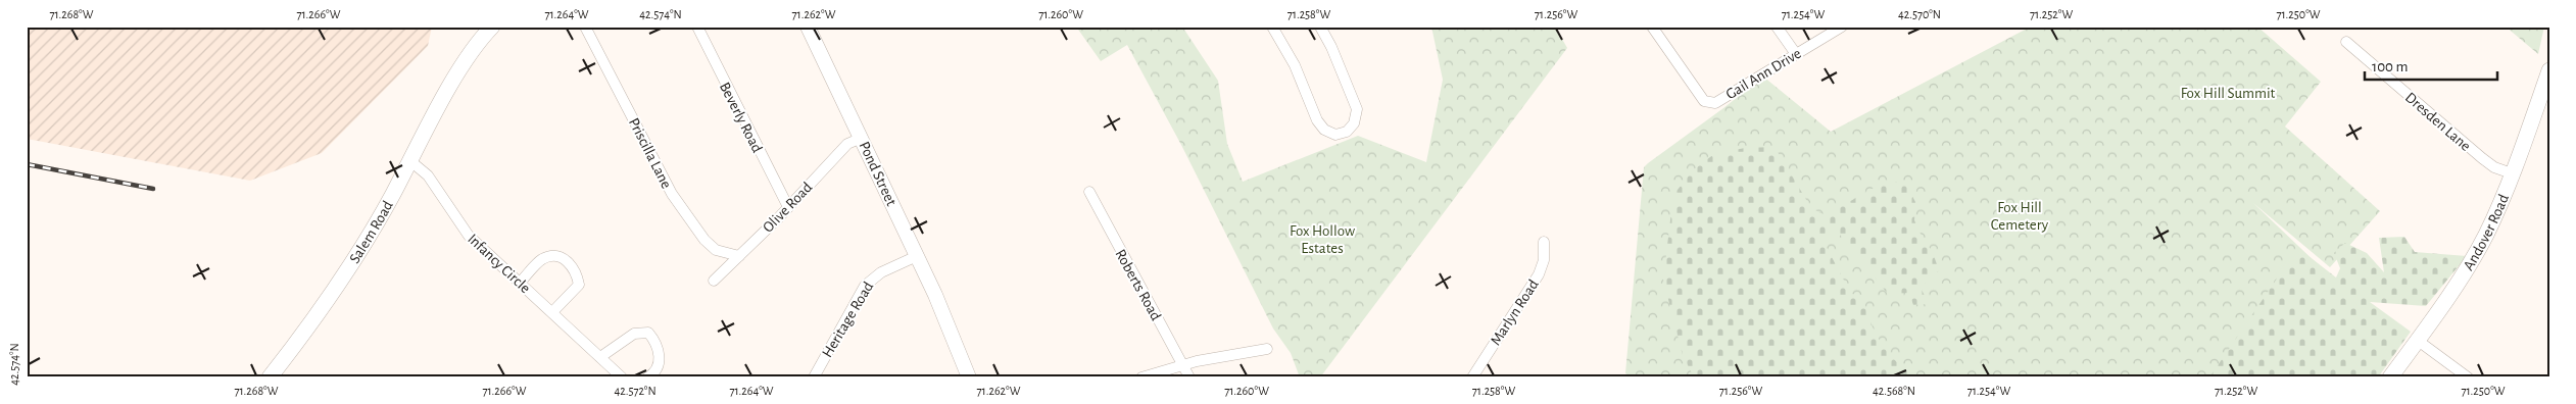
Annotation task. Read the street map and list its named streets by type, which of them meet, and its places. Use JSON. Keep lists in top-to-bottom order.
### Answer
{
  "streets": {
    "main road": ["Salem Road", "Andover Road"],
    "street": [
      "Gail Ann Drive",
      "Beverly Road",
      "Dresden Lane",
      "Priscilla Lane",
      "Pond Street",
      "Olive Road",
      "Infancy Circle",
      "Roberts Road",
      "Marlyn Road",
      "Heritage Road"
    ]
  },
  "crossings": [
    ["Beverly Road", "Olive Road"],
    ["Dresden Lane", "Andover Road"],
    ["Priscilla Lane", "Olive Road"],
    ["Pond Street", "Olive Road"],
    ["Pond Street", "Heritage Road"],
    ["Salem Road", "Infancy Circle"]
  ],
  "parks": ["Fox Hill Summit", "Fox Hill Cemetery", "Fox Hollow Estates"],
  "scale_bar": "100 m",
  "coordinates": [
    "71.268°W",
    "71.266°W",
    "71.264°W",
    "42.574°N",
    "71.262°W",
    "71.260°W",
    "71.258°W",
    "71.256°W",
    "71.254°W",
    "42.570°N",
    "71.252°W",
    "71.250°W",
    "42.572°N",
    "42.568°N"
  ]
}
